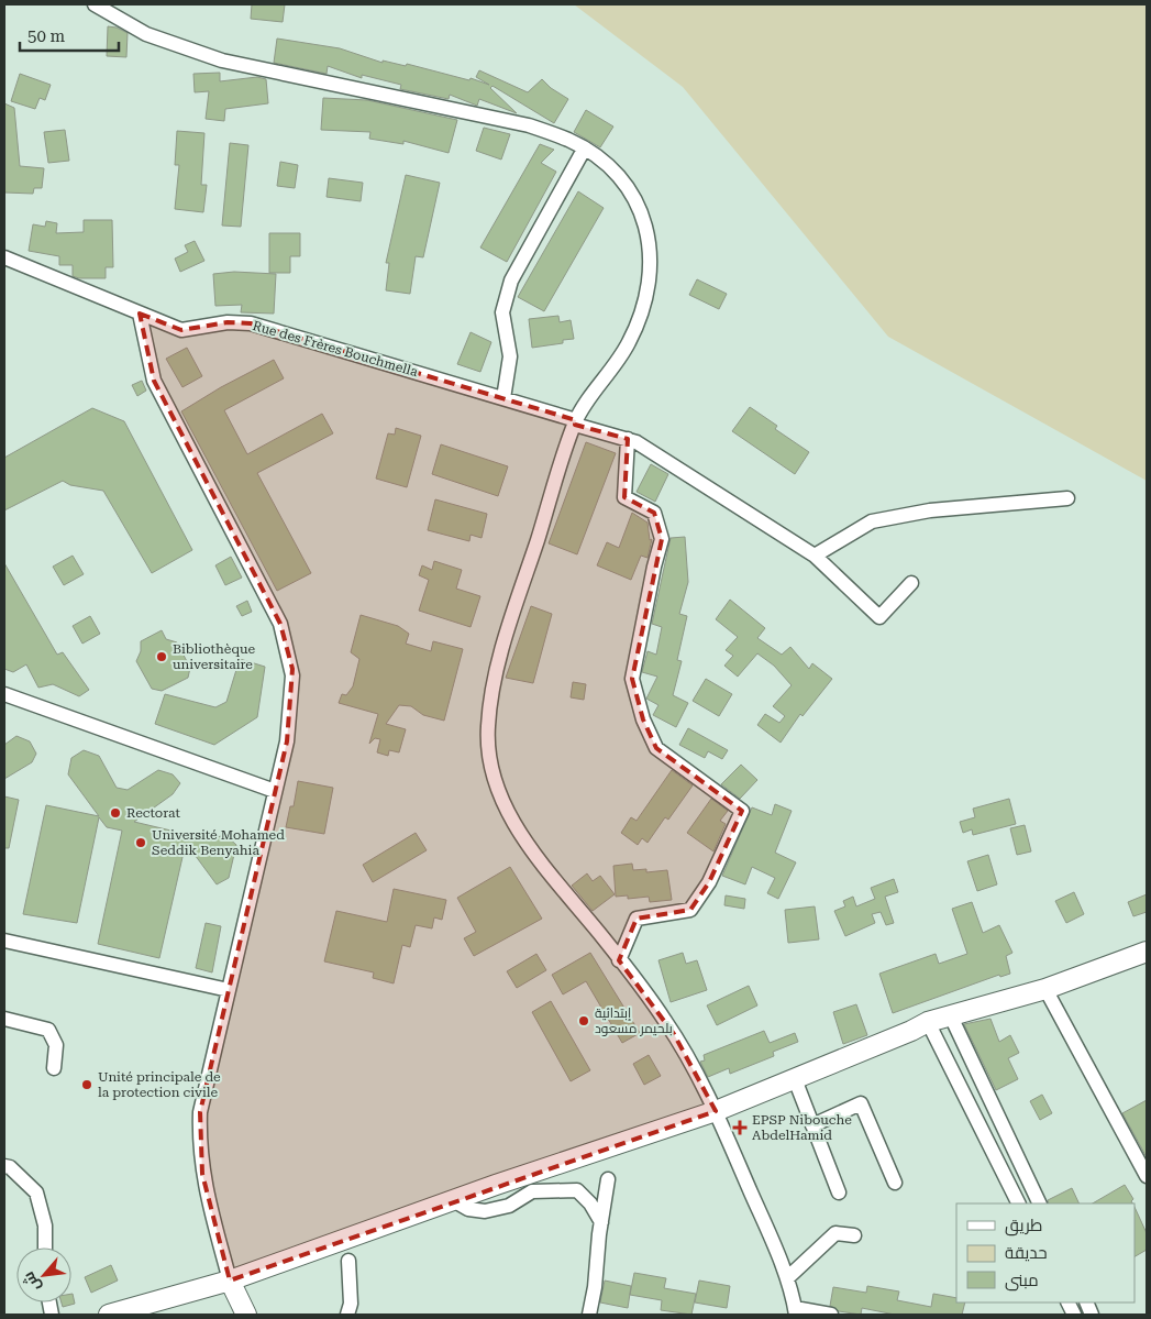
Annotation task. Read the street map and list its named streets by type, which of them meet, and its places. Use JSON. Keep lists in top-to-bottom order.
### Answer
{
  "streets": {
    "street": ["Rue des Frères Bouchmella"]
  },
  "places": {
    "other": [
      "Bibliothèque universitaire",
      "Rectorat",
      "Université Mohamed Seddik Benyahia",
      "إبتدائية بلحيمر مسعود",
      "Unité principale de la protection civile"
    ],
    "health": ["EPSP Nibouche AbdelHamid"]
  },
  "legend": ["طريق", "حديقة", "مبنى"],
  "scale_bar": "50 m",
  "north": "bottom left"
}
